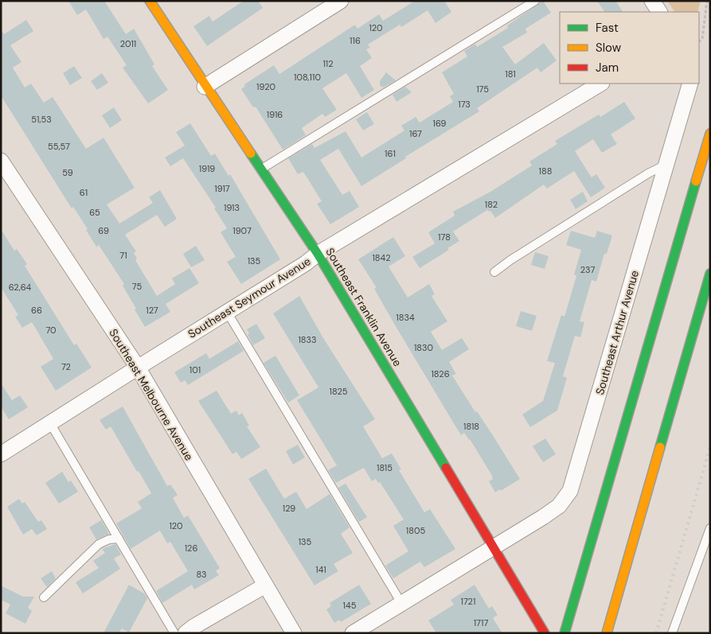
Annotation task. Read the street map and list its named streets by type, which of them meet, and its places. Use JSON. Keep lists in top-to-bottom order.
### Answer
{
  "streets": {
    "main road": ["Southeast Franklin Avenue"],
    "street": ["Southeast Seymour Avenue", "Southeast Arthur Avenue", "Southeast Melbourne Avenue"]
  },
  "crossings": [
    ["Southeast Seymour Avenue", "Southeast Franklin Avenue"],
    ["Southeast Seymour Avenue", "Southeast Melbourne Avenue"],
    ["Southeast Franklin Avenue", "Southeast Arthur Avenue"]
  ],
  "house_numbers": [
    "120",
    "116",
    "2011",
    "112",
    "181",
    "108,110",
    "1920",
    "175",
    "173",
    "1916",
    "51,53",
    "169",
    "167",
    "55,57",
    "161",
    "1919",
    "188",
    "59",
    "1917",
    "61",
    "182",
    "1913",
    "65",
    "69",
    "1907",
    "178",
    "71",
    "1842",
    "135",
    "237",
    "75",
    "62,64",
    "66",
    "127",
    "1834",
    "70",
    "1833",
    "1830",
    "72",
    "101",
    "1826",
    "1825",
    "1818",
    "1815",
    "129",
    "120",
    "1805",
    "135",
    "126",
    "141",
    "83",
    "1721",
    "145",
    "1717"
  ],
  "legend": ["Fast", "Slow", "Jam"]
}
